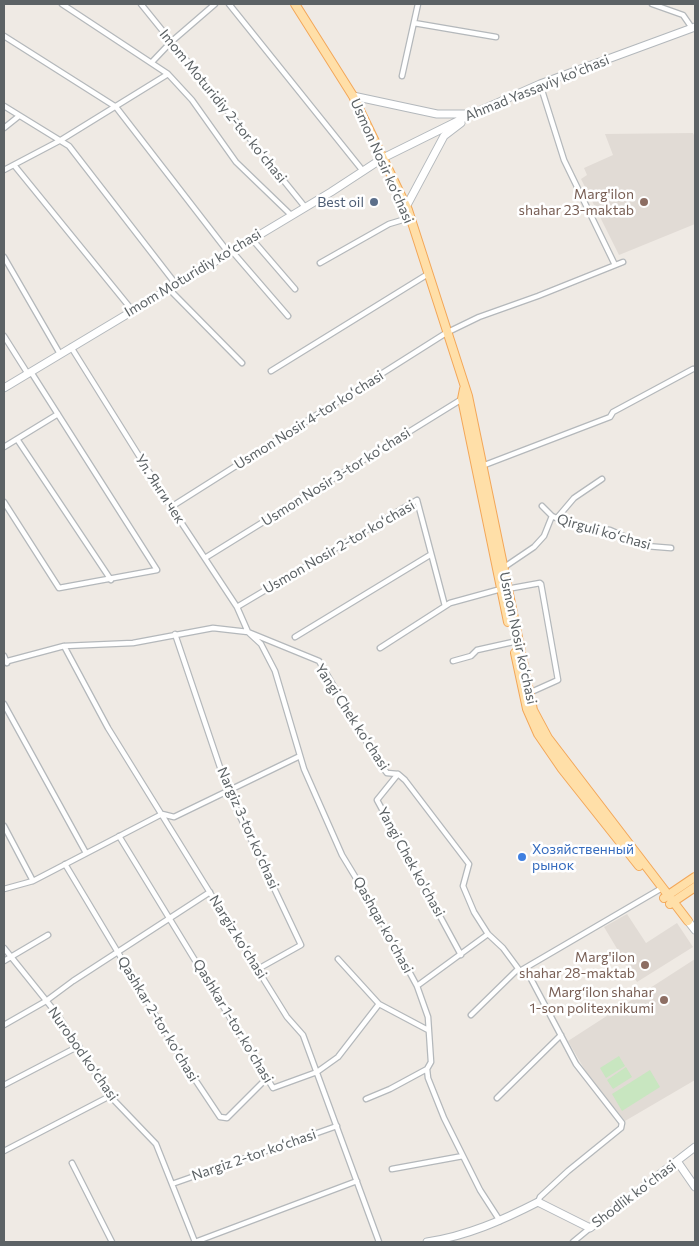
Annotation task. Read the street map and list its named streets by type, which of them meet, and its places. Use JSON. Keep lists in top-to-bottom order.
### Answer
{
  "streets": {
    "main road": ["Usmon Nosir ko‘chasi"],
    "street": [
      "Ahmad Yassaviy ko'chasi",
      "Imom Moturidiy 2-tor koʻchasi",
      "Imom Moturidiy koʻchasi",
      "Usmon Nosir 4-tor koʻchasi",
      "Usmon Nosir 3-tor koʻchasi",
      "Ул. Янги чек",
      "Qirguli koʻchasi",
      "Usmon Nosir 2-tor koʻchasi",
      "Yangi Chek koʻchasi",
      "Nargiz 3-tor koʻchasi",
      "Yangi Chek ko'chasi",
      "Qashqar koʻchasi",
      "Nargiz koʻchasi",
      "Qashkar 2-tor koʼchasi",
      "Qashkar 1-tor koʼchasi",
      "Nurobod koʻchasi",
      "Nargiz 2-tor ko‘chasi",
      "Shodlik koʻchasi"
    ]
  },
  "crossings": [
    ["Ahmad Yassaviy ko'chasi", "Usmon Nosir ko‘chasi"],
    ["Ahmad Yassaviy ko'chasi", "Imom Moturidiy koʻchasi"],
    ["Imom Moturidiy 2-tor koʻchasi", "Imom Moturidiy koʻchasi"],
    ["Usmon Nosir ko‘chasi", "Imom Moturidiy koʻchasi"],
    ["Usmon Nosir ko‘chasi", "Usmon Nosir 4-tor koʻchasi"],
    ["Usmon Nosir ko‘chasi", "Usmon Nosir 3-tor koʻchasi"],
    ["Usmon Nosir ko‘chasi", "Qirguli koʻchasi"],
    ["Imom Moturidiy koʻchasi", "Ул. Янги чек"],
    ["Usmon Nosir 4-tor koʻchasi", "Ул. Янги чек"],
    ["Usmon Nosir 3-tor koʻchasi", "Ул. Янги чек"],
    ["Ул. Янги чек", "Usmon Nosir 2-tor koʻchasi"],
    ["Ул. Янги чек", "Yangi Chek koʻchasi"],
    ["Ул. Янги чек", "Qashqar koʻchasi"],
    ["Yangi Chek koʻchasi", "Nargiz 3-tor koʻchasi"],
    ["Yangi Chek koʻchasi", "Yangi Chek ko'chasi"],
    ["Yangi Chek koʻchasi", "Qashqar koʻchasi"],
    ["Yangi Chek koʻchasi", "Nargiz koʻchasi"],
    ["Nargiz 3-tor koʻchasi", "Nargiz koʻchasi"],
    ["Nargiz koʻchasi", "Qashkar 1-tor koʼchasi"],
    ["Nargiz koʻchasi", "Nargiz 2-tor ko‘chasi"],
    ["Qashkar 2-tor koʼchasi", "Qashkar 1-tor koʼchasi"],
    ["Nurobod koʻchasi", "Nargiz 2-tor ko‘chasi"]
  ],
  "places": [
    "Best oil",
    "Marg'ilon shahar 23-maktab",
    "Хозяйственный рынок",
    "Marg'ilon shahar 28-maktab",
    "Margʻilon shahar 1-son politexnikumi"
  ]
}
